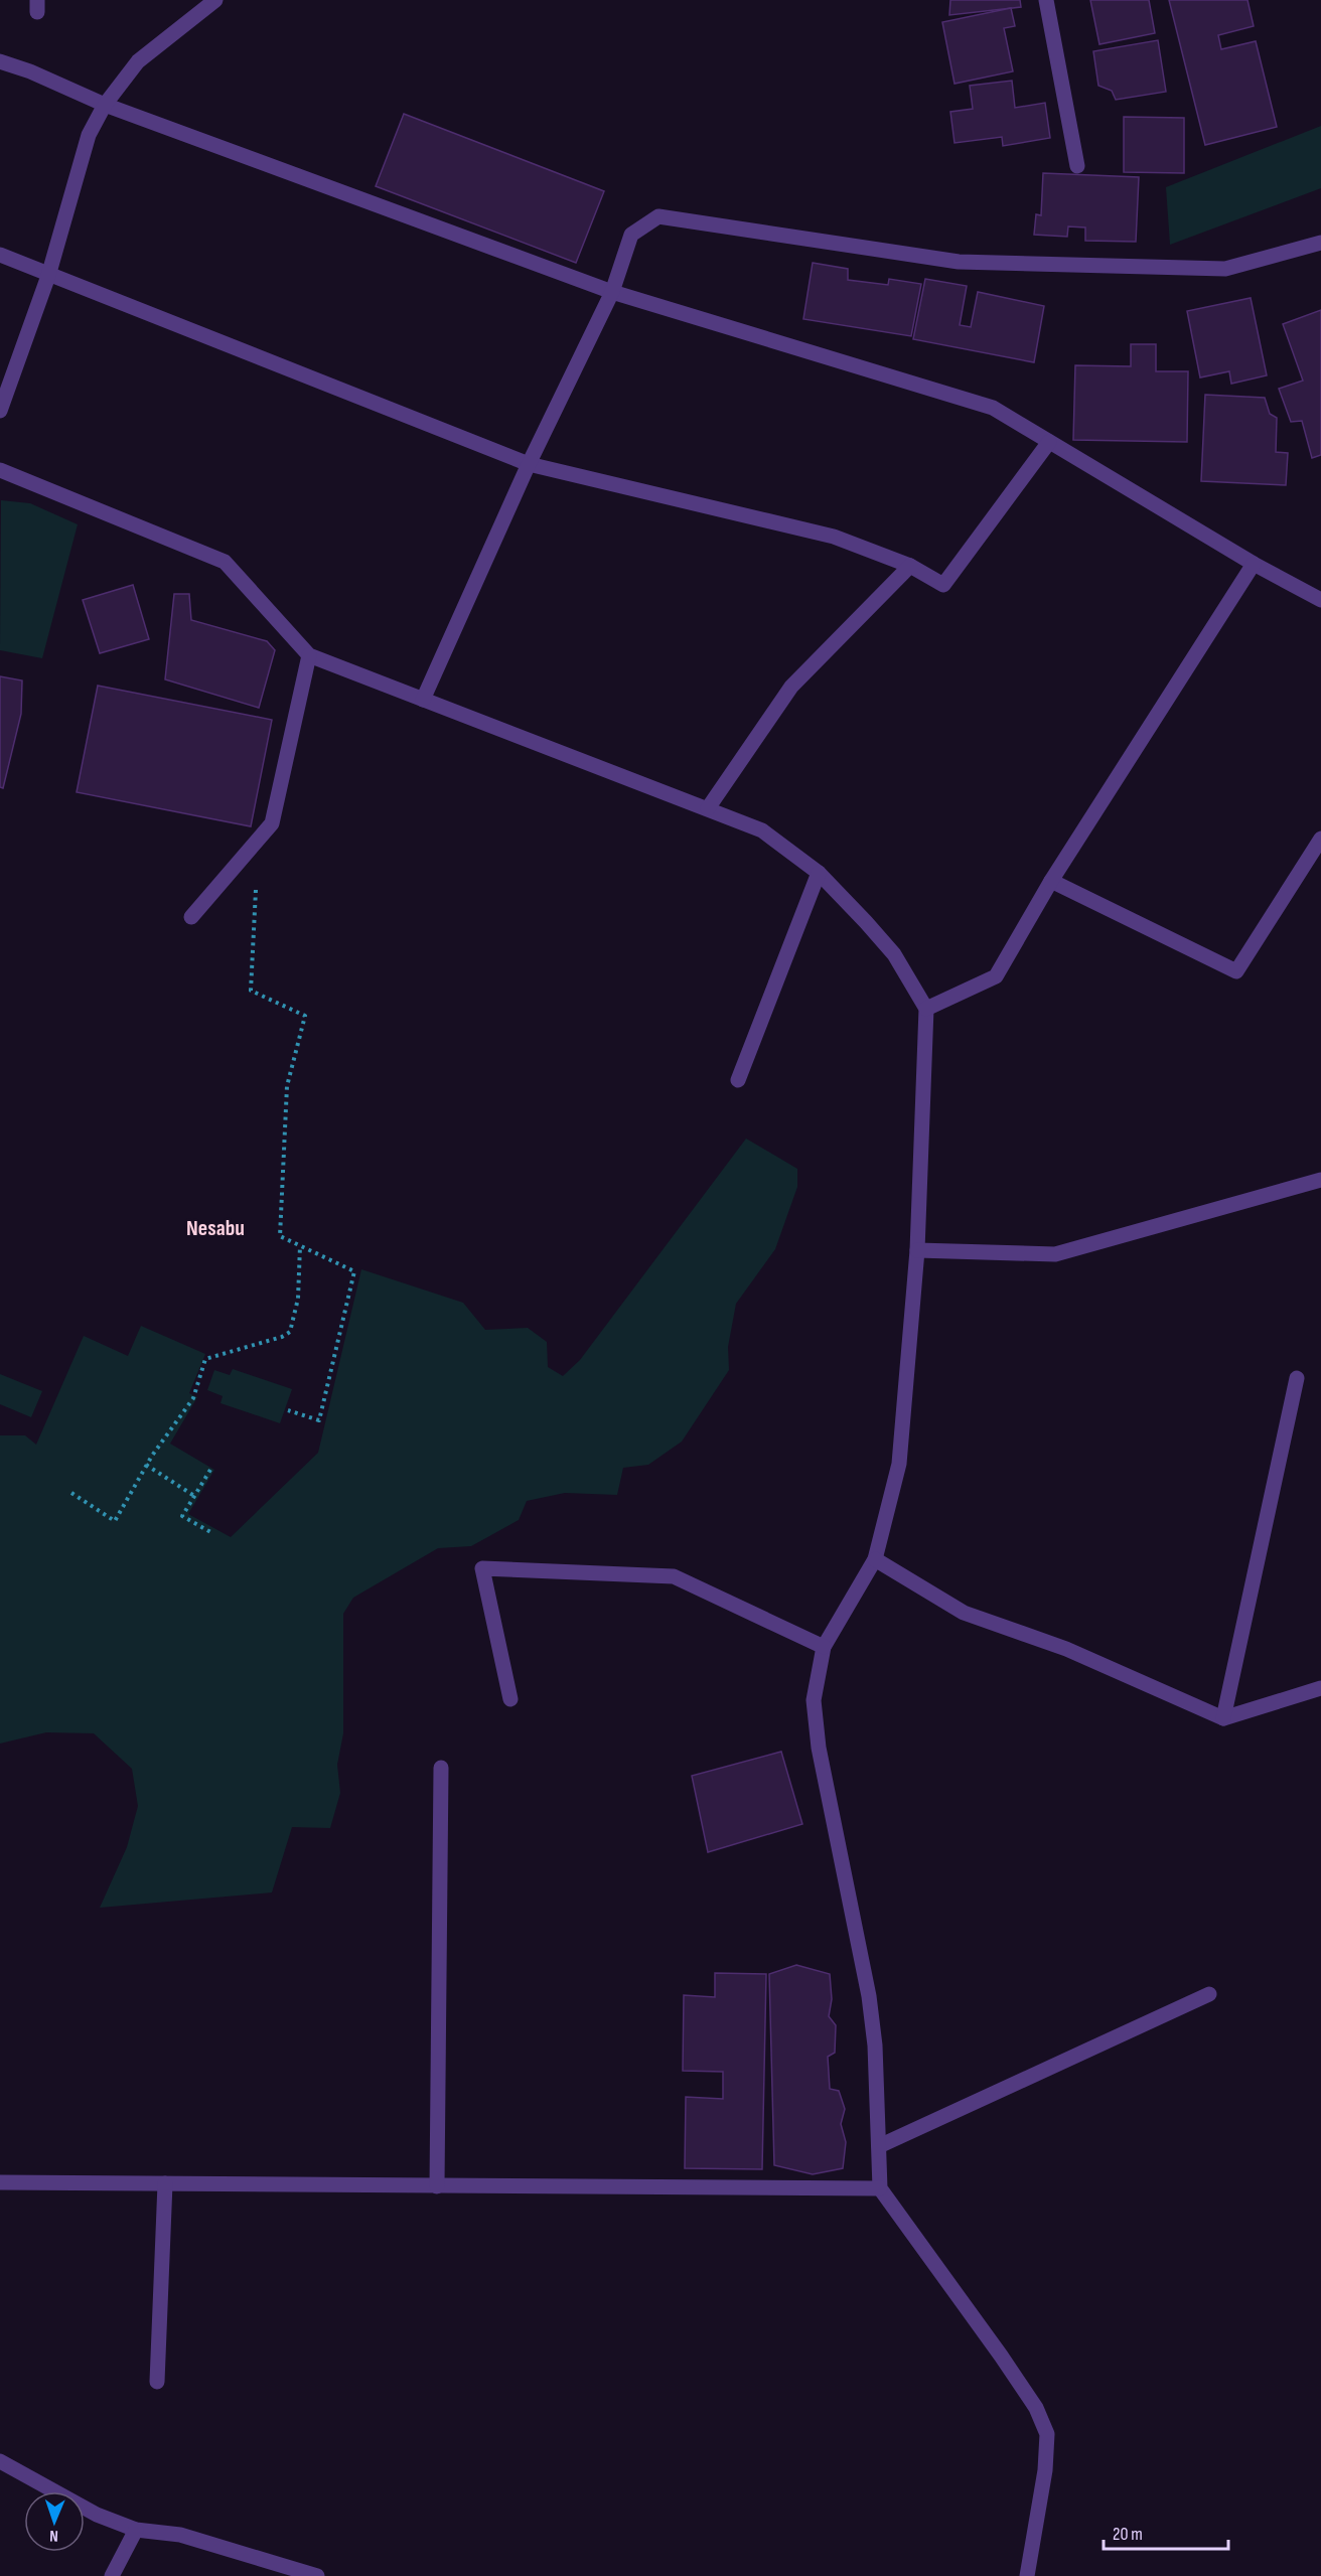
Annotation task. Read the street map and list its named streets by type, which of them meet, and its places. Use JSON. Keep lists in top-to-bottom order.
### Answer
{
  "districts": ["Nesabu"],
  "scale_bar": "20 m",
  "north": "bottom"
}
